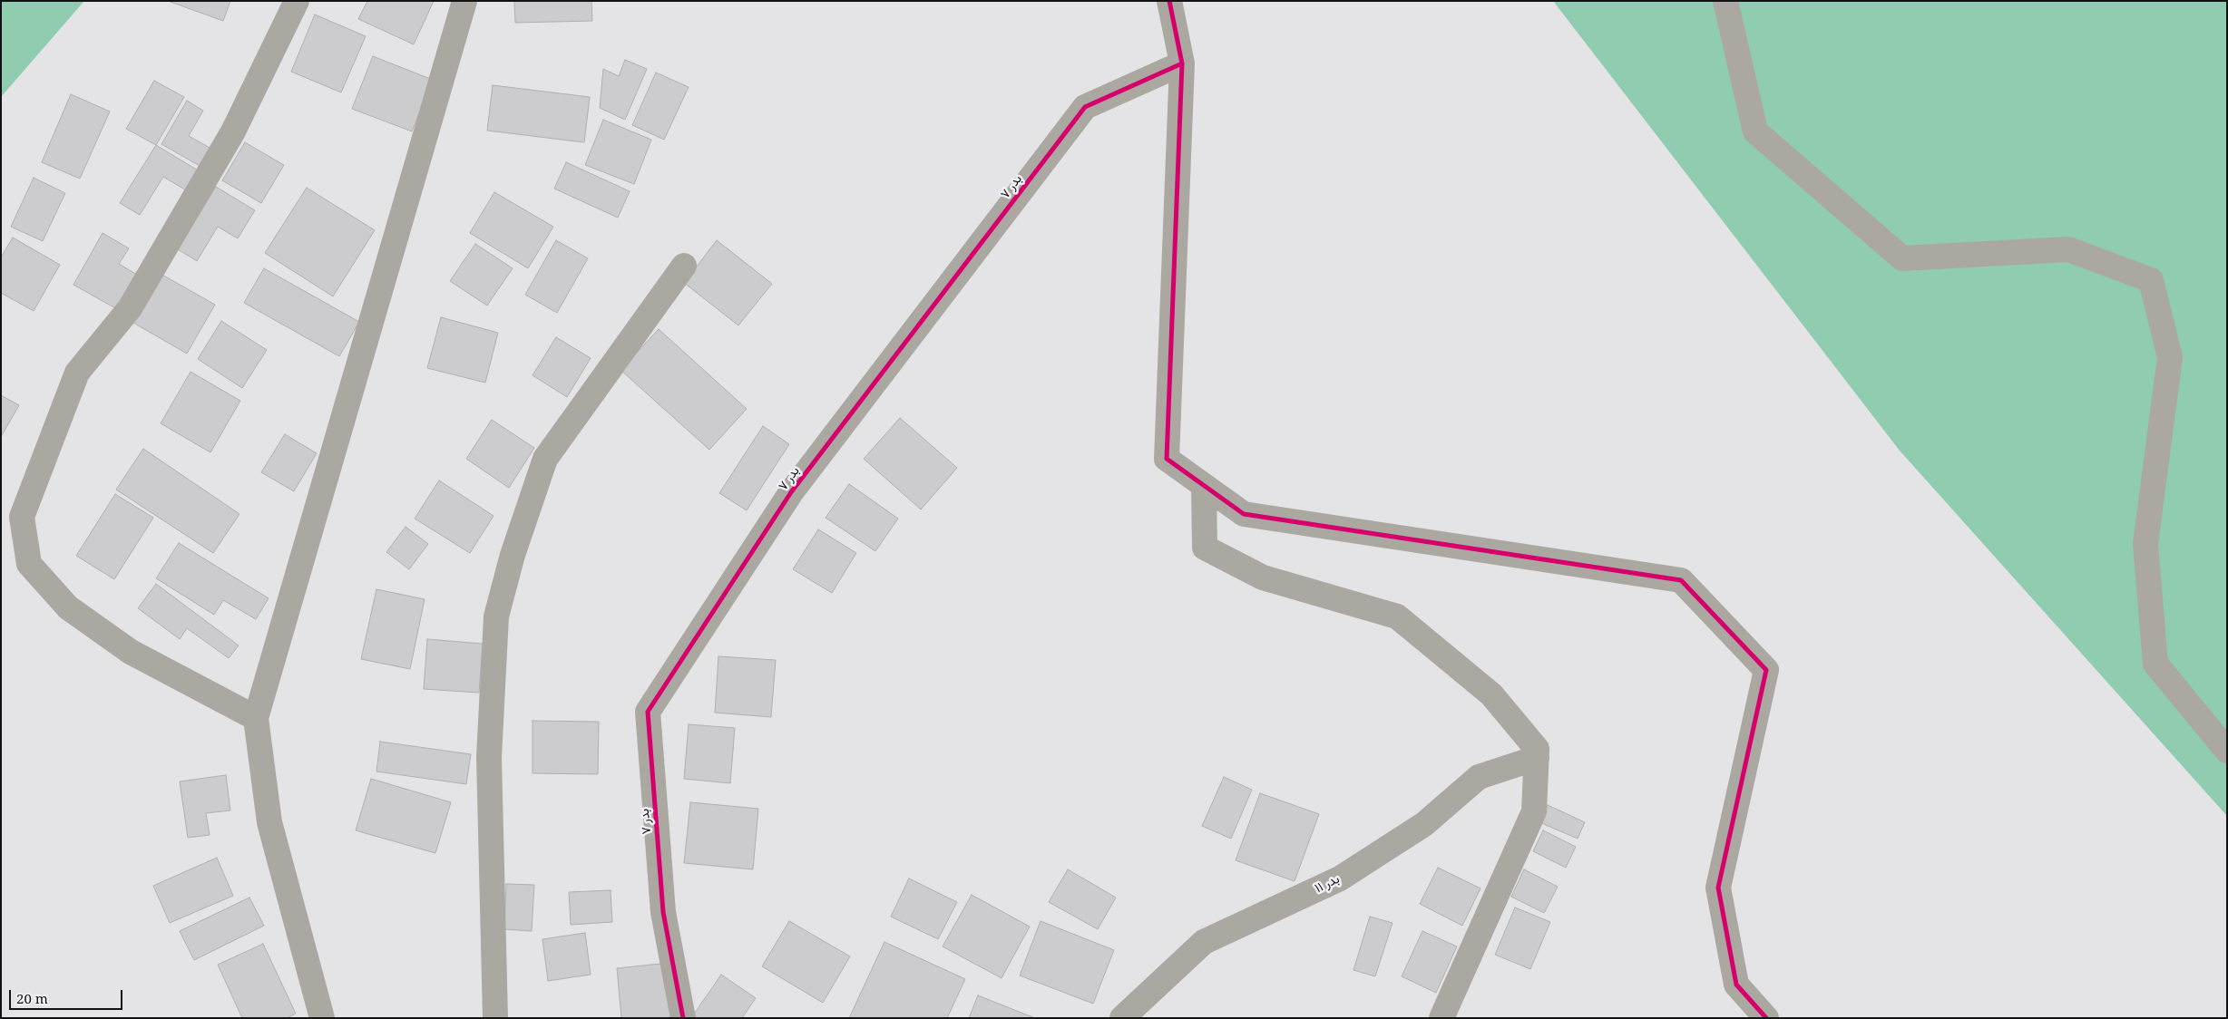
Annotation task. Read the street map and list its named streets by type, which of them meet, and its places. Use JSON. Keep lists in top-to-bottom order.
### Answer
{
  "streets": {
    "street": ["بدر ۷", "بدر ۱۱"]
  },
  "scale_bar": "20 m"
}
